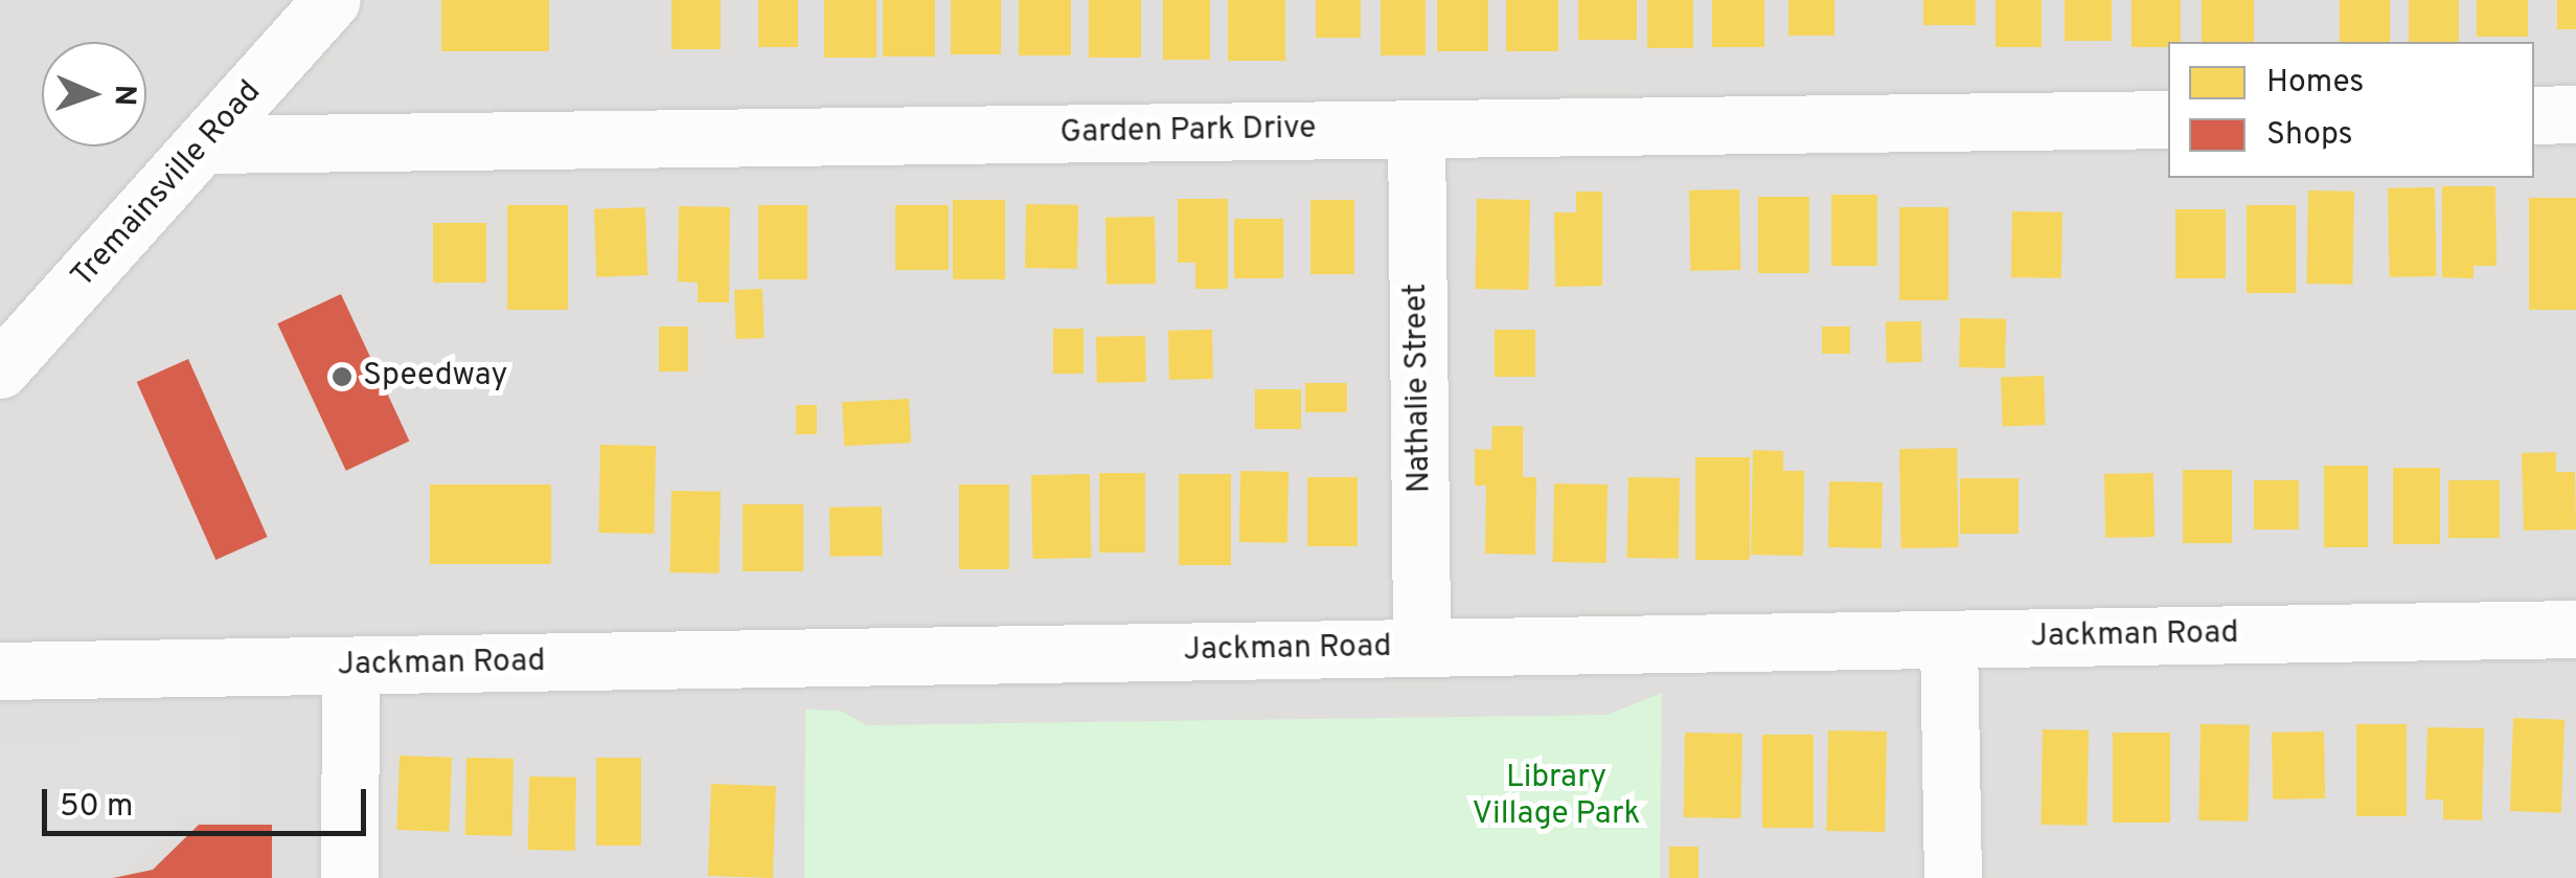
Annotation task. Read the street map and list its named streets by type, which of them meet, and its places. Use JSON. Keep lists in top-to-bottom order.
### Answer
{
  "streets": {
    "street": [
      "Garden Park Drive",
      "Tremainsville Road",
      "Nathalie Street",
      "Jackman Road"
    ]
  },
  "crossings": [
    ["Garden Park Drive", "Tremainsville Road"],
    ["Garden Park Drive", "Nathalie Street"],
    ["Nathalie Street", "Jackman Road"]
  ],
  "parks": ["Library Village Park"],
  "places": ["Speedway"],
  "legend": ["Homes", "Shops"],
  "scale_bar": "50 m",
  "north": "right"
}
